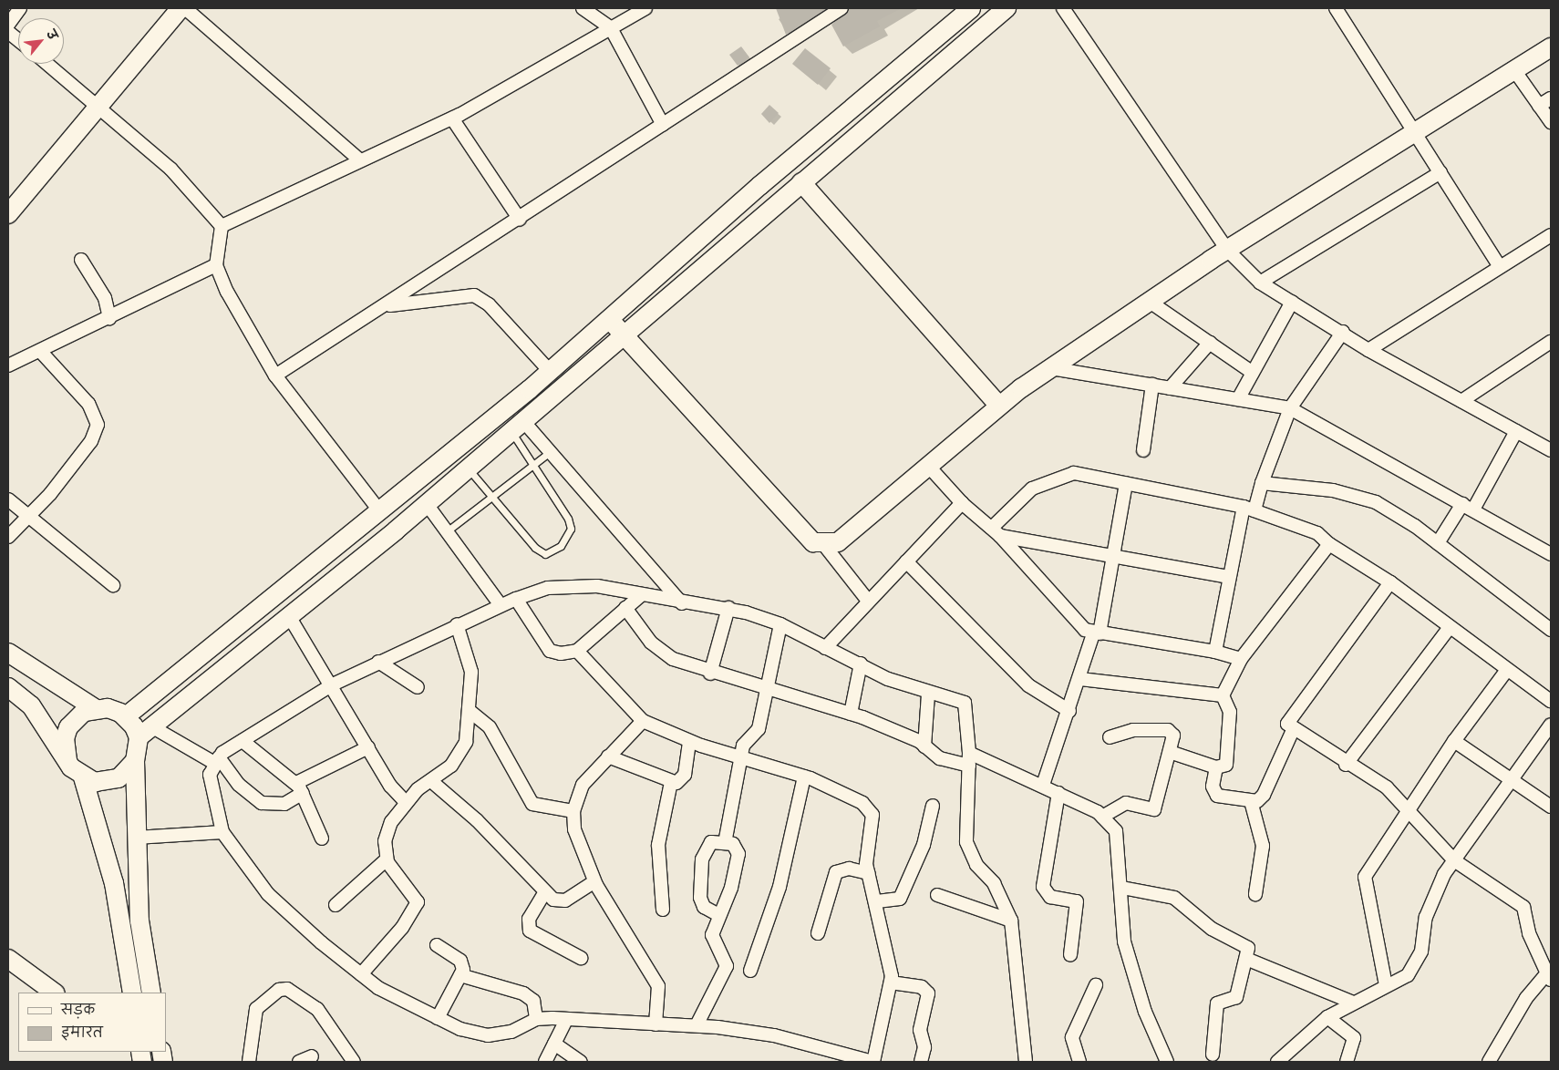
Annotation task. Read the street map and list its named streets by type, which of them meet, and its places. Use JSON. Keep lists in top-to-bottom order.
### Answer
{
  "legend": ["सड़क", "इमारत"],
  "north": "top right"
}
